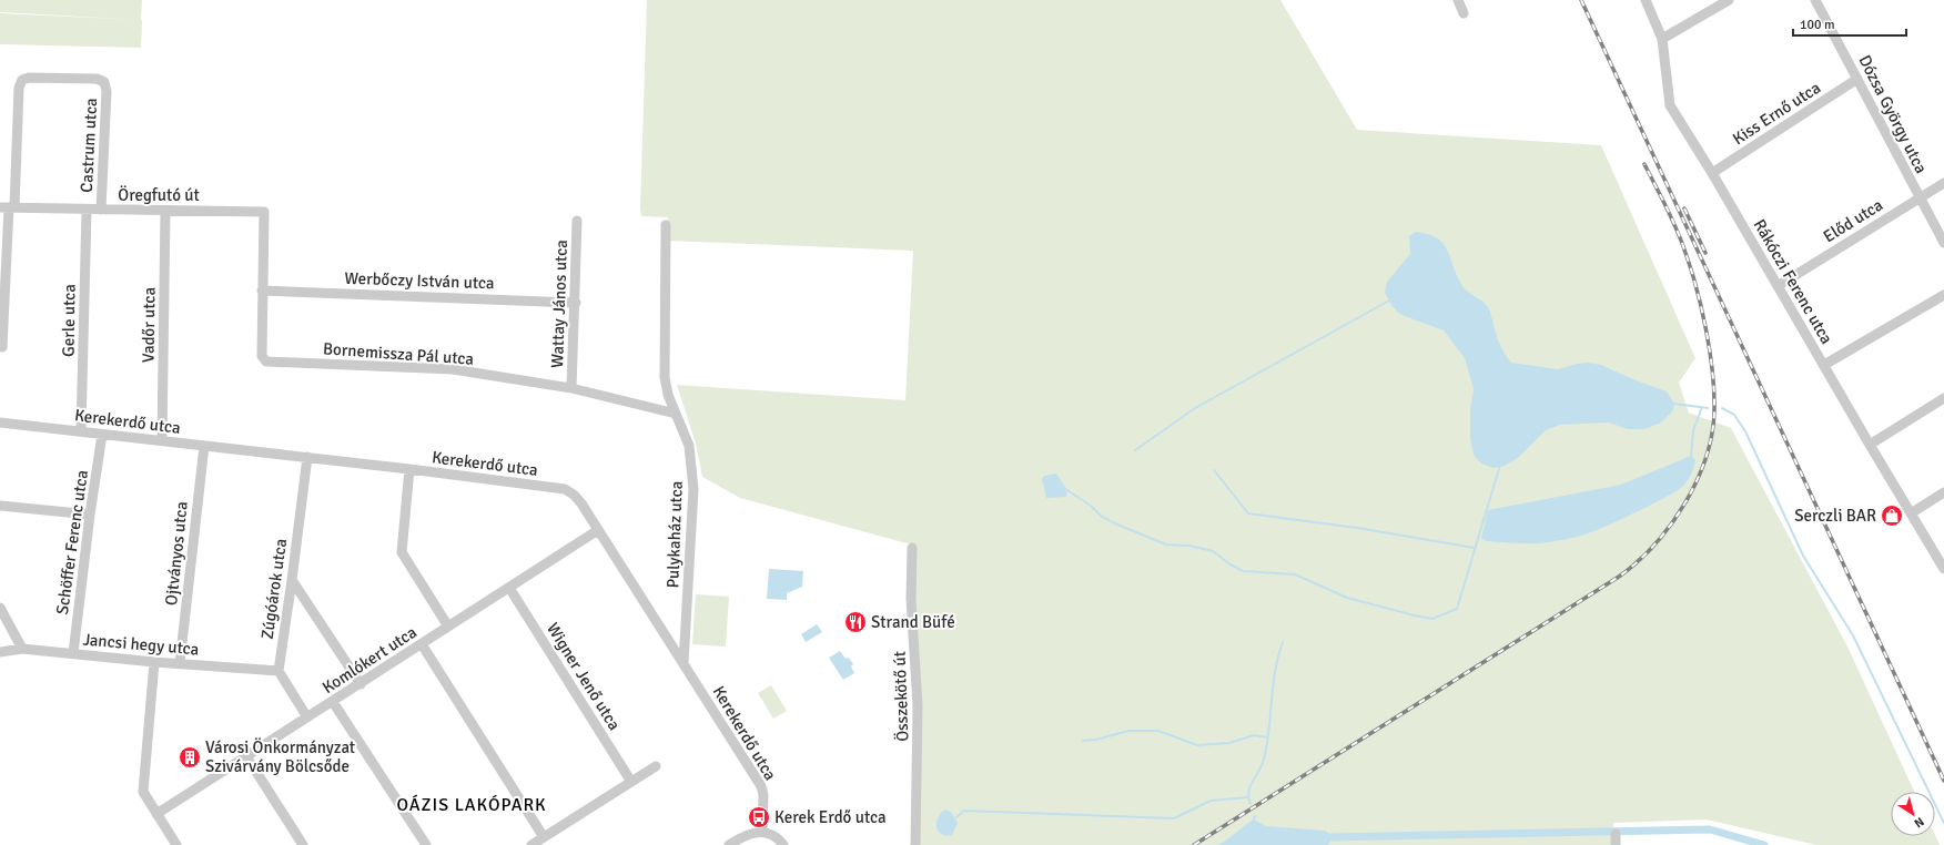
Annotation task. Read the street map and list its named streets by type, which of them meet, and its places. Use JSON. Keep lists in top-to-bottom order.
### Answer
{
  "streets": {
    "street": [
      "Kiss Ernő utca",
      "Dózsa György utca",
      "Castrum utca",
      "Öregfutó út",
      "Előd utca",
      "Werbőczy István utca",
      "Rákóczi Ferenc utca",
      "Wattay János utca",
      "Gerle utca",
      "Vadőr utca",
      "Bornemissza Pál utca",
      "Kerekerdő utca",
      "Pulykaház utca",
      "Schöffer Ferenc utca",
      "Ojtványos utca",
      "Zúgóárok utca",
      "Jancsi hegy utca",
      "Komlókert utca",
      "Wigner Jenő utca",
      "Összekötő út"
    ]
  },
  "crossings": [
    ["Kiss Ernő utca", "Dózsa György utca"],
    ["Kiss Ernő utca", "Rákóczi Ferenc utca"],
    ["Dózsa György utca", "Előd utca"],
    ["Castrum utca", "Öregfutó út"],
    ["Öregfutó út", "Gerle utca"],
    ["Öregfutó út", "Vadőr utca"],
    ["Öregfutó út", "Bornemissza Pál utca"],
    ["Előd utca", "Rákóczi Ferenc utca"],
    ["Werbőczy István utca", "Wattay János utca"],
    ["Werbőczy István utca", "Bornemissza Pál utca"],
    ["Wattay János utca", "Bornemissza Pál utca"],
    ["Gerle utca", "Kerekerdő utca"],
    ["Vadőr utca", "Kerekerdő utca"],
    ["Bornemissza Pál utca", "Pulykaház utca"],
    ["Kerekerdő utca", "Pulykaház utca"],
    ["Kerekerdő utca", "Schöffer Ferenc utca"],
    ["Kerekerdő utca", "Ojtványos utca"],
    ["Kerekerdő utca", "Zúgóárok utca"],
    ["Kerekerdő utca", "Komlókert utca"],
    ["Schöffer Ferenc utca", "Jancsi hegy utca"],
    ["Ojtványos utca", "Jancsi hegy utca"],
    ["Zúgóárok utca", "Jancsi hegy utca"],
    ["Komlókert utca", "Wigner Jenő utca"]
  ],
  "districts": ["OÁZIS LAKÓPARK"],
  "places": {
    "shop": ["Serczli BAR"],
    "restaurant": ["Strand Büfé"],
    "building": ["Városi Önkormányzat Szivárvány Bölcsőde"],
    "bus stop": ["Kerek Erdő utca"]
  },
  "scale_bar": "100 m",
  "north": "bottom right"
}
